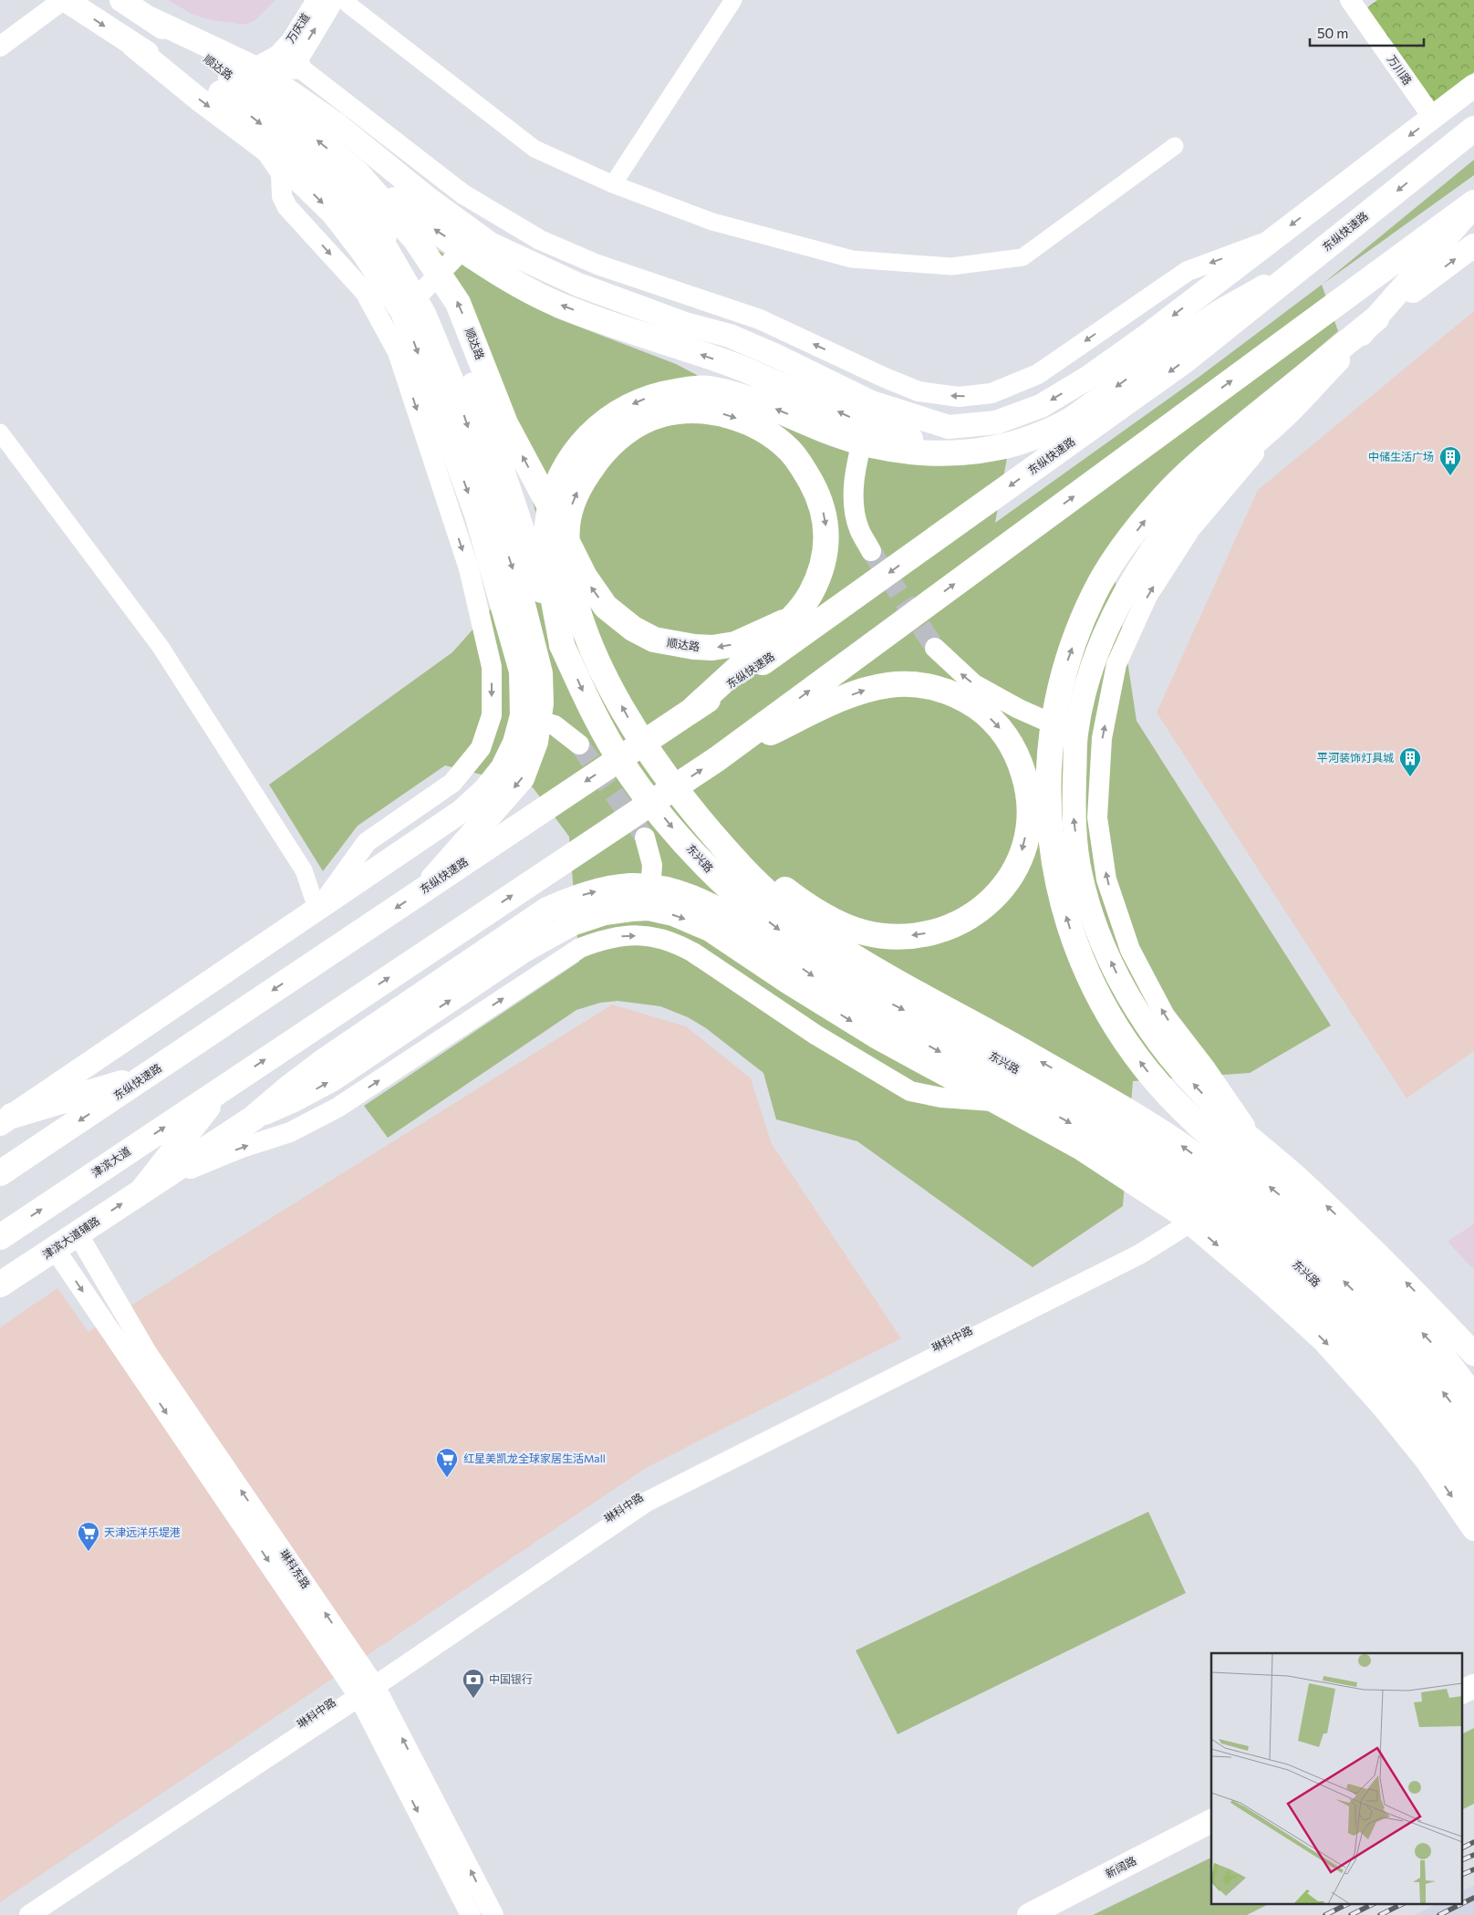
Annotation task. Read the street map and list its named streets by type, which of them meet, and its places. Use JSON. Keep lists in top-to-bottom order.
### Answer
{
  "streets": {
    "main road": [
      "顺达路",
      "东纵快速路",
      "东兴路",
      "津滨大道",
      "津滨大道辅路",
      "新阔路"
    ],
    "street": [
      "万庆道",
      "万川路",
      "琳科中路",
      "琳科东路"
    ]
  },
  "crossings": [
    ["顺达路", "东兴路"],
    ["津滨大道辅路", "琳科东路"],
    ["琳科中路", "琳科东路"]
  ],
  "places": {
    "building": ["中储生活广场", "平河装饰灯具城"],
    "supermarket": ["红星美凯龙全球家居生活Mall", "天津远洋乐堤港"],
    "bank": ["中国银行"]
  },
  "scale_bar": "50 m"
}
